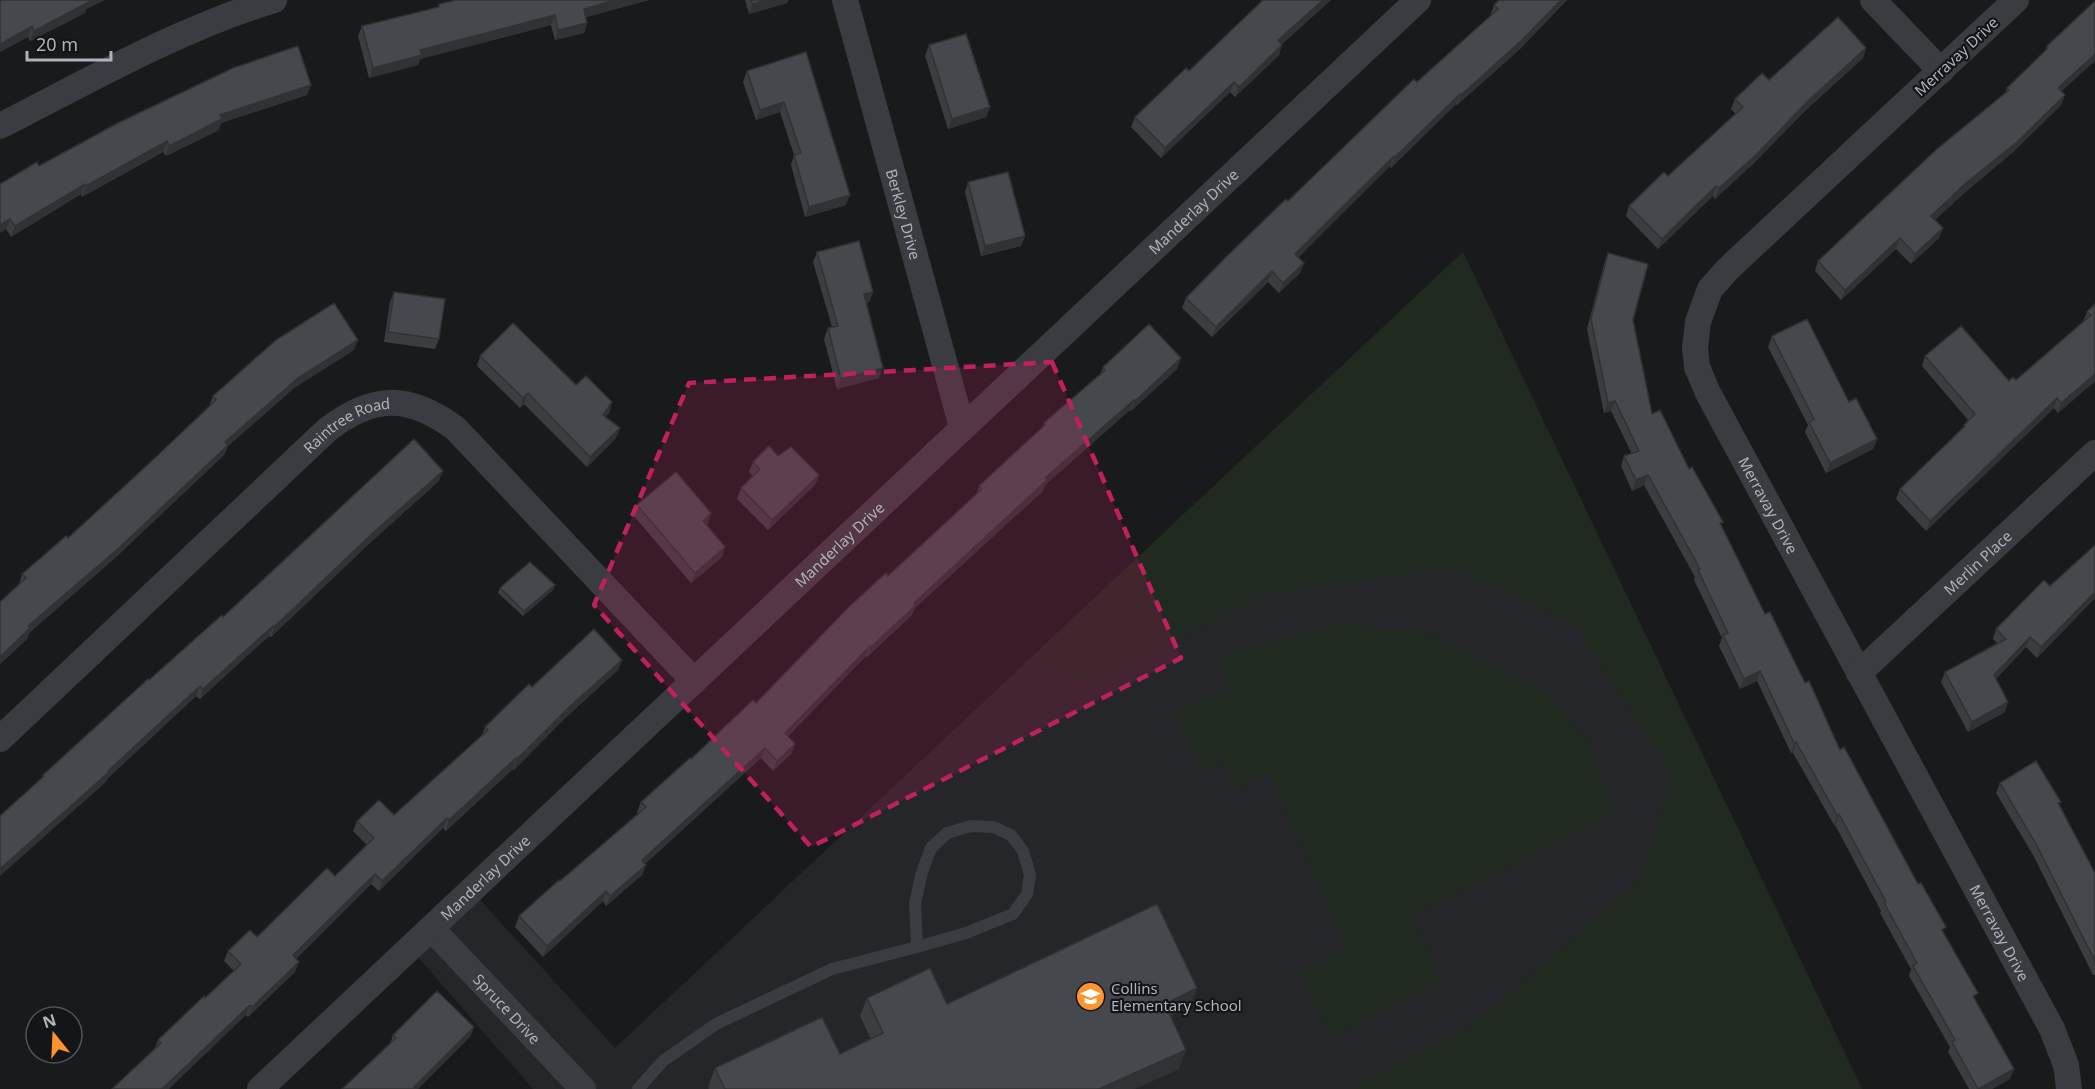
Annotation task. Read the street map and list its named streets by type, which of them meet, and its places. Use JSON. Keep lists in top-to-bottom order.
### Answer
{
  "streets": {
    "street": [
      "Merravay Drive",
      "Manderlay Drive",
      "Berkley Drive",
      "Raintree Road",
      "Merlin Place",
      "Spruce Drive"
    ]
  },
  "crossings": [
    ["Merravay Drive", "Merlin Place"],
    ["Manderlay Drive", "Berkley Drive"],
    ["Manderlay Drive", "Raintree Road"],
    ["Manderlay Drive", "Spruce Drive"]
  ],
  "places": {
    "school or university": ["Collins Elementary School"]
  },
  "scale_bar": "20 m",
  "north": "top"
}
